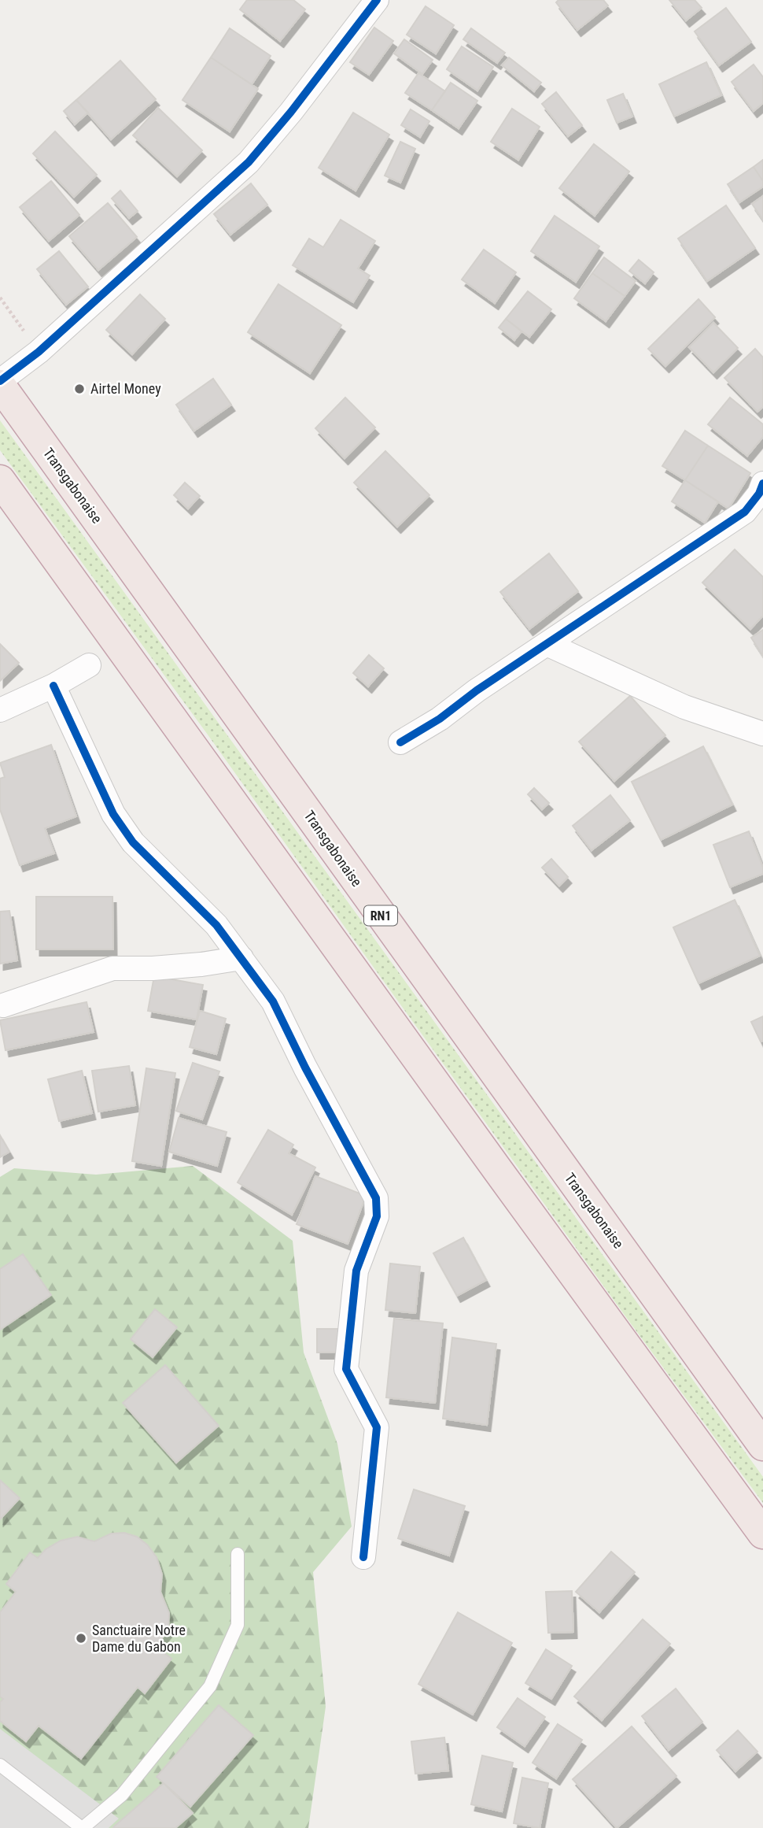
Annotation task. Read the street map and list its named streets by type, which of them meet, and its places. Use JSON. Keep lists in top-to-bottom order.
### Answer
{
  "streets": {
    "highway": ["Transgabonaise", "RN1"]
  },
  "places": ["Airtel Money", "Sanctuaire Notre Dame du Gabon"]
}
